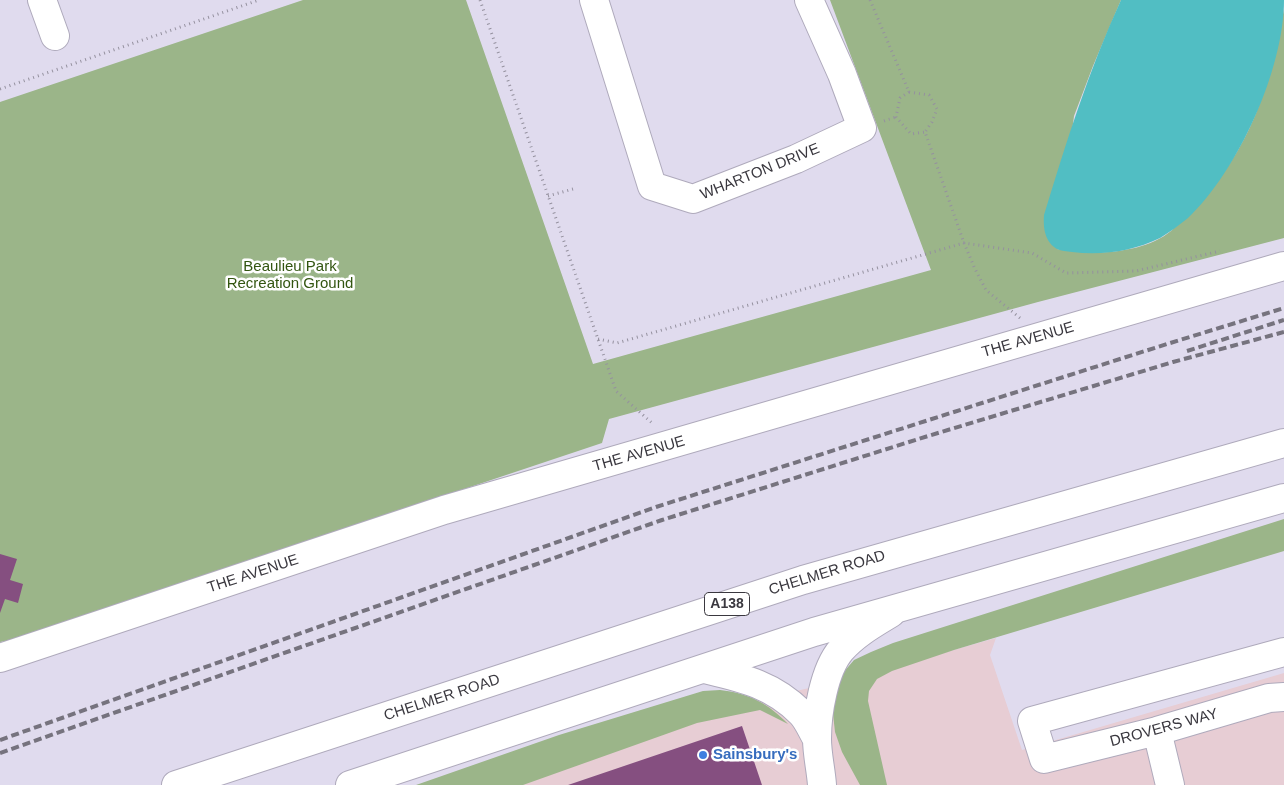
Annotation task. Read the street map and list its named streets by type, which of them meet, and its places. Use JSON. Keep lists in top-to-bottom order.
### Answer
{
  "streets": {
    "main road": [
      "WHARTON DRIVE",
      "THE AVENUE",
      "CHELMER ROAD",
      "A138",
      "DROVERS WAY"
    ]
  },
  "parks": ["Beaulieu Park Recreation Ground"],
  "places": ["Sainsbury's"]
}
